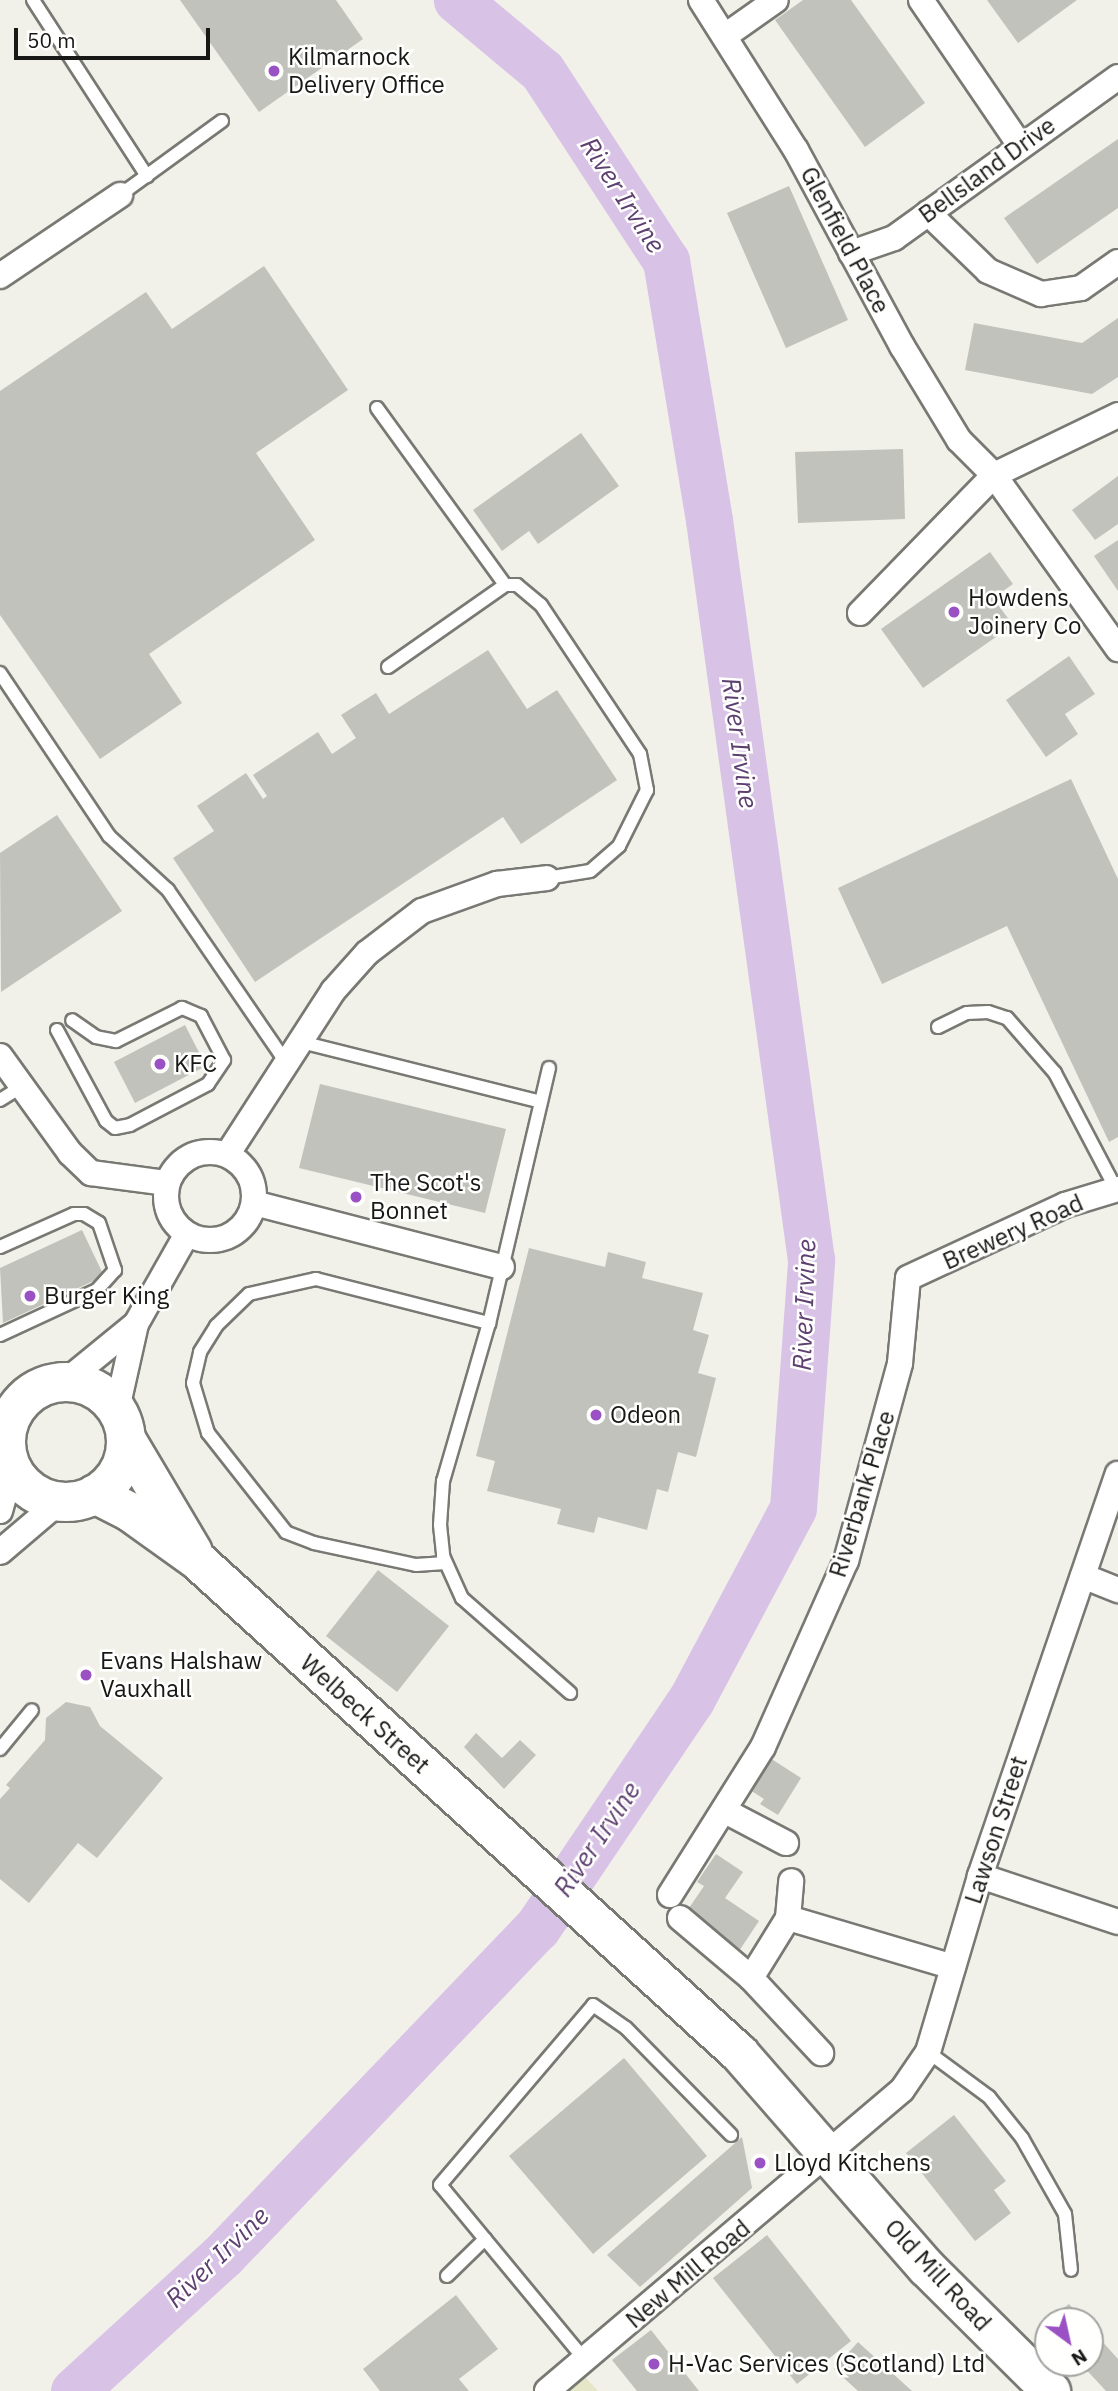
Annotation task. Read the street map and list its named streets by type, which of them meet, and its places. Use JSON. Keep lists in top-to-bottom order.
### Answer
{
  "streets": {
    "main road": ["Welbeck Street", "Old Mill Road"],
    "street": [
      "Bellsland Drive",
      "Glenfield Place",
      "Brewery Road",
      "Riverbank Place",
      "Lawson Street",
      "New Mill Road"
    ]
  },
  "crossings": [
    ["Bellsland Drive", "Glenfield Place"],
    ["Brewery Road", "Riverbank Place"],
    ["Welbeck Street", "Lawson Street"],
    ["Welbeck Street", "New Mill Road"],
    ["Welbeck Street", "Old Mill Road"],
    ["Lawson Street", "New Mill Road"],
    ["Lawson Street", "Old Mill Road"],
    ["New Mill Road", "Old Mill Road"]
  ],
  "water": ["River Irvine"],
  "places": [
    "Kilmarnock Delivery Office",
    "Howdens Joinery Co",
    "KFC",
    "The Scot's Bonnet",
    "Burger King",
    "Odeon",
    "Evans Halshaw Vauxhall",
    "Lloyd Kitchens",
    "H-Vac Services (Scotland) Ltd"
  ],
  "scale_bar": "50 m",
  "north": "bottom right"
}
